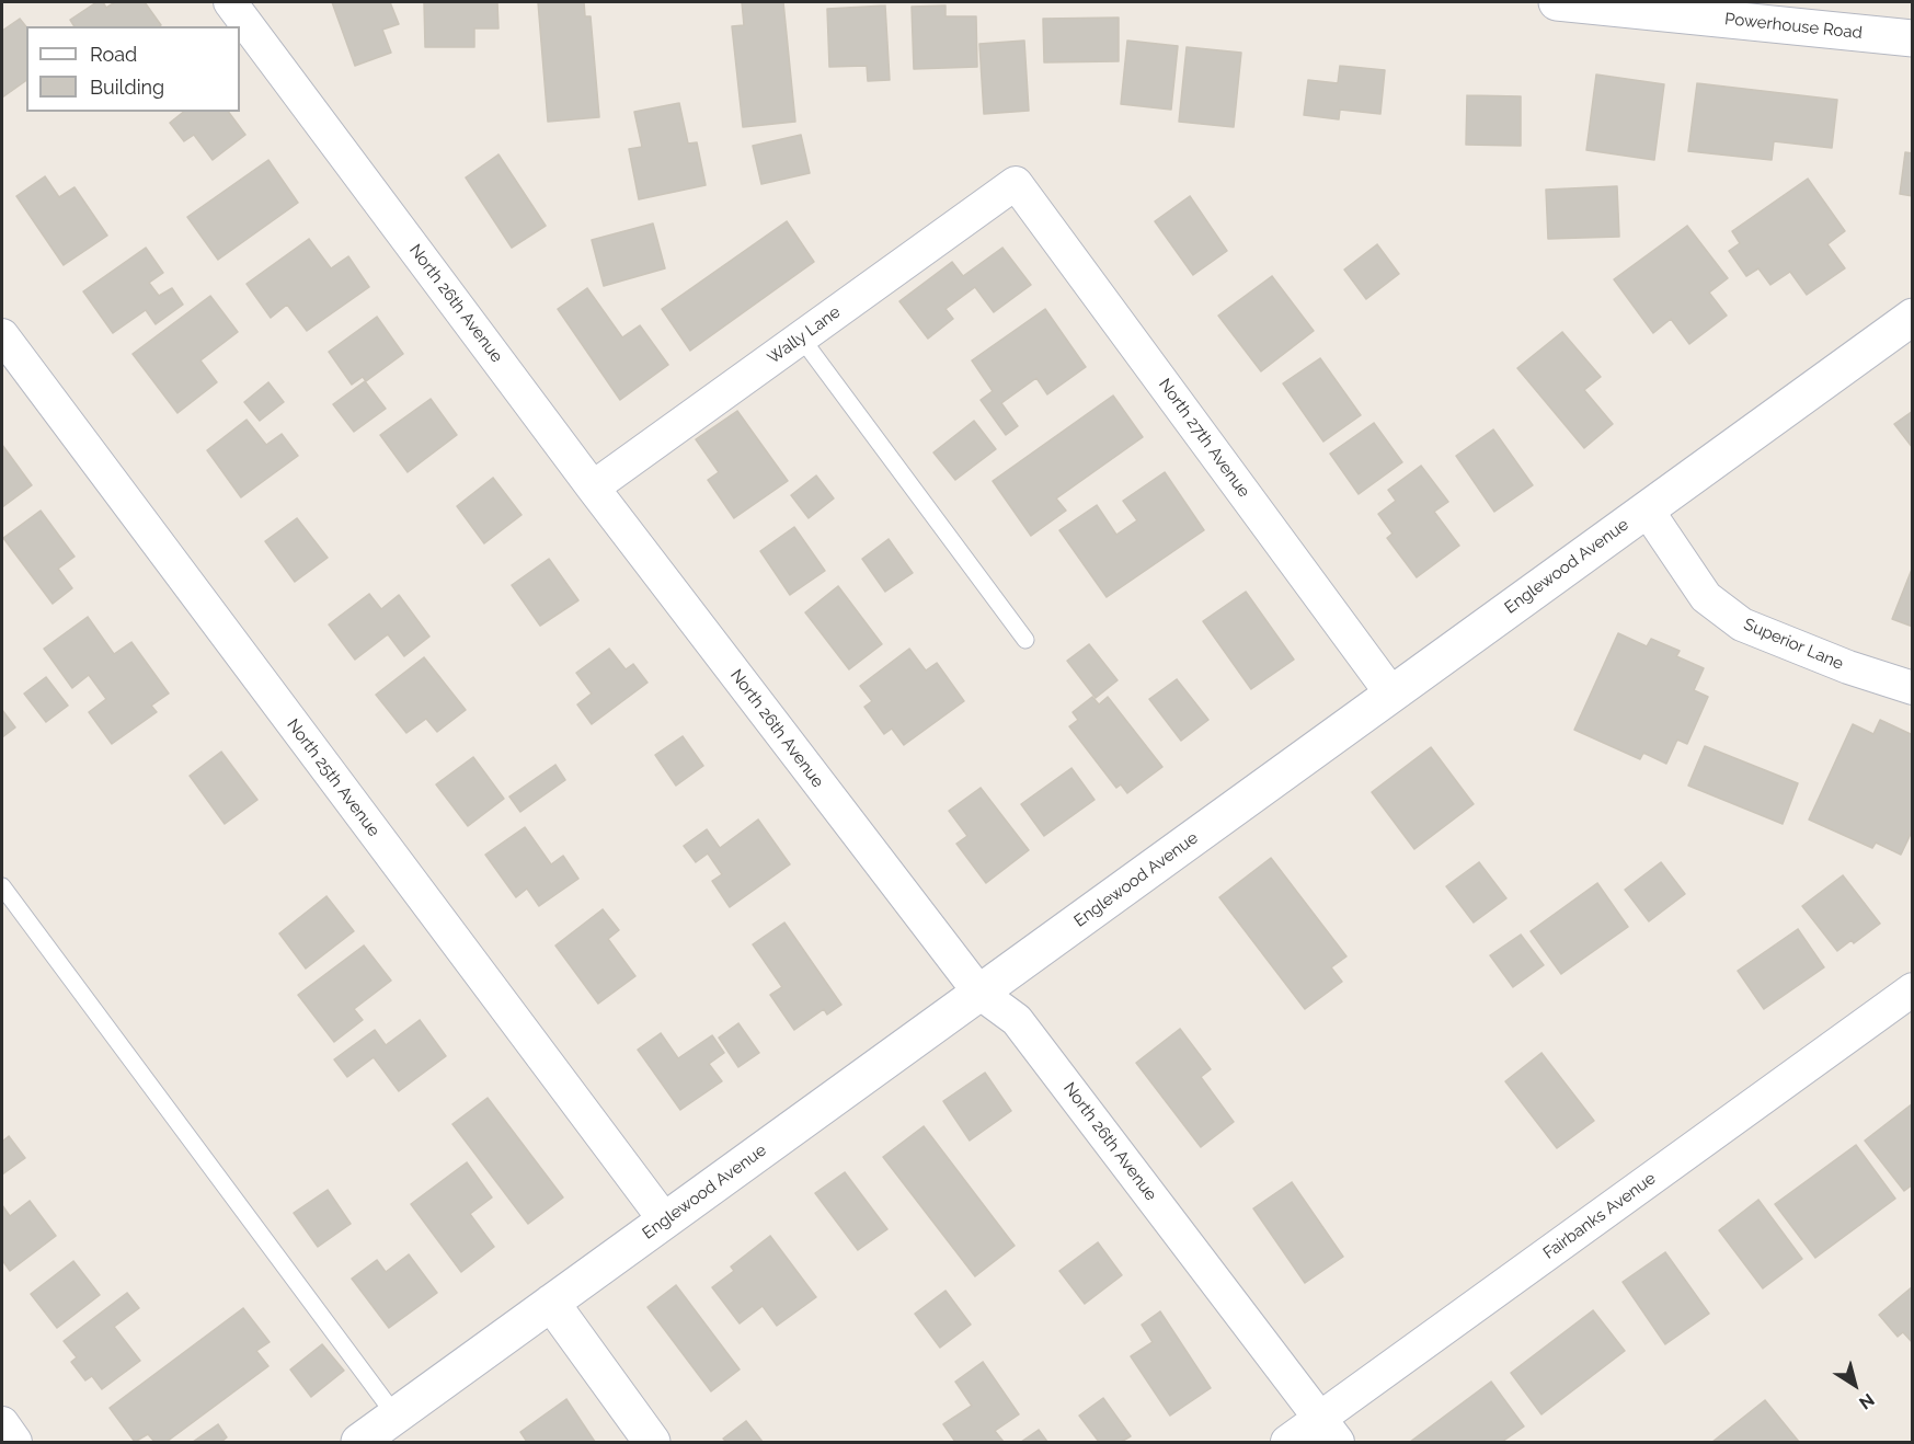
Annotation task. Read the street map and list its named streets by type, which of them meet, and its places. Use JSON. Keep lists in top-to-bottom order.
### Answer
{
  "streets": {
    "street": [
      "Powerhouse Road",
      "North 26th Avenue",
      "Wally Lane",
      "North 27th Avenue",
      "Englewood Avenue",
      "Superior Lane",
      "North 25th Avenue",
      "Fairbanks Avenue"
    ]
  },
  "crossings": [
    ["North 26th Avenue", "Wally Lane"],
    ["North 26th Avenue", "Englewood Avenue"],
    ["North 26th Avenue", "Fairbanks Avenue"],
    ["Wally Lane", "North 27th Avenue"],
    ["North 27th Avenue", "Englewood Avenue"],
    ["Englewood Avenue", "Superior Lane"],
    ["Englewood Avenue", "North 25th Avenue"]
  ],
  "legend": ["Road", "Building"],
  "north": "bottom right"
}
